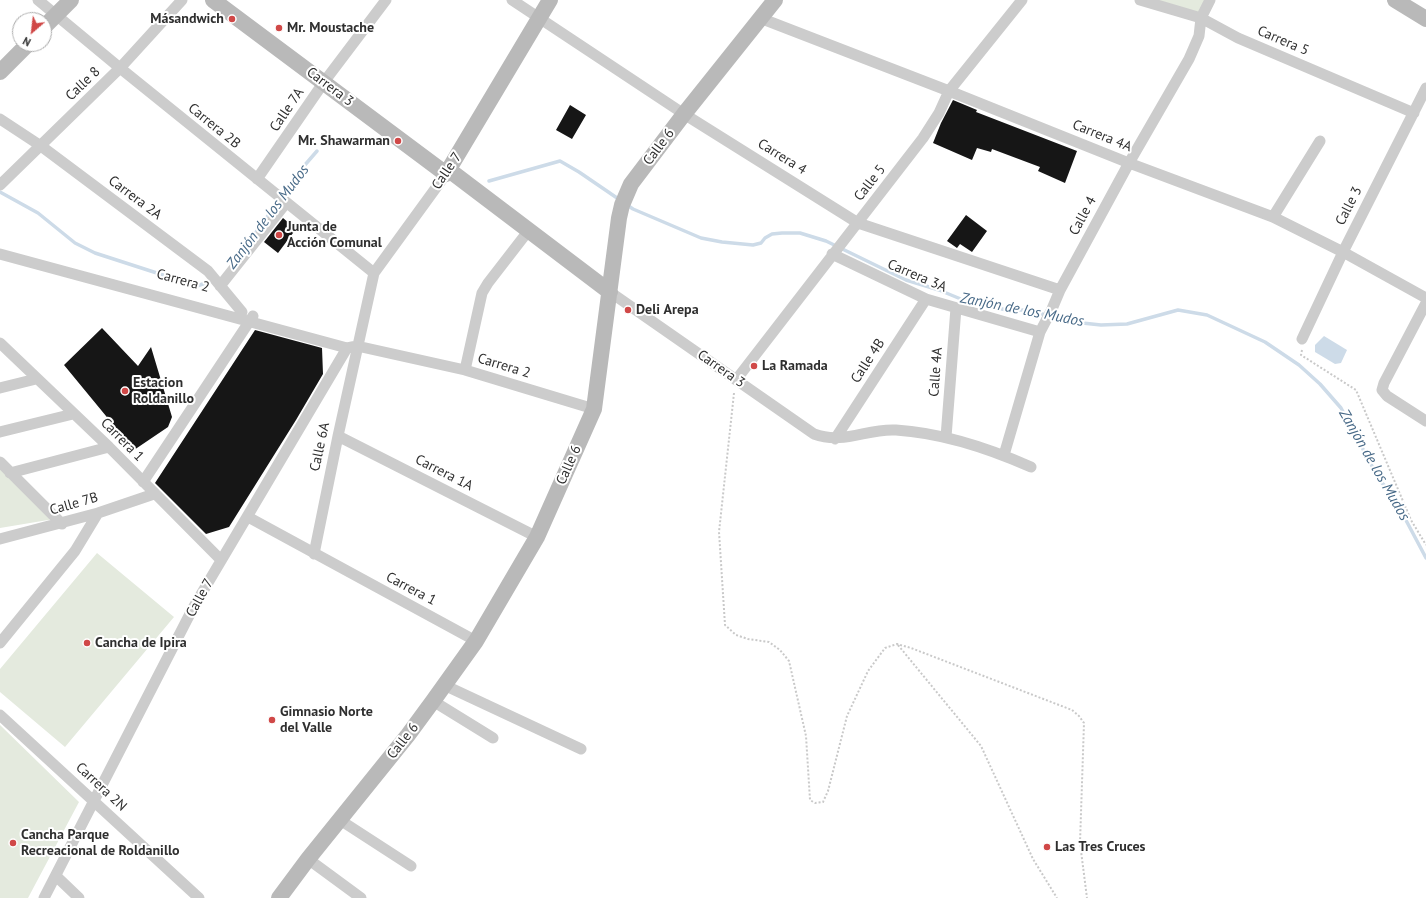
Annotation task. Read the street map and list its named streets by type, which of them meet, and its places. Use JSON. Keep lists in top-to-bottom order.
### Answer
{
  "streets": {
    "street": [
      "Carrera 5",
      "Calle 8",
      "Carrera 3",
      "Calle 7A",
      "Carrera 2B",
      "Carrera 4A",
      "Calle 6",
      "Carrera 4",
      "Calle 7",
      "Calle 5",
      "Carrera 2A",
      "Calle 3",
      "Calle 4",
      "Carrera 3A",
      "Carrera 2",
      "Calle 4B",
      "Calle 4A",
      "Carrera 1",
      "Calle 6A",
      "Carrera 1A",
      "Calle 7B",
      "Carrera 2N"
    ]
  },
  "crossings": [
    ["Carrera 5", "Calle 3"],
    ["Carrera 5", "Calle 4"],
    ["Calle 8", "Carrera 2B"],
    ["Calle 8", "Carrera 2A"],
    ["Carrera 3", "Calle 7A"],
    ["Carrera 3", "Calle 6"],
    ["Carrera 3", "Calle 7"],
    ["Carrera 3", "Calle 5"],
    ["Carrera 3", "Calle 4"],
    ["Carrera 3", "Calle 4B"],
    ["Carrera 3", "Calle 4A"],
    ["Calle 7A", "Carrera 2B"],
    ["Carrera 2B", "Calle 7"],
    ["Carrera 4A", "Calle 6"],
    ["Carrera 4A", "Calle 5"],
    ["Carrera 4A", "Calle 3"],
    ["Carrera 4A", "Calle 4"],
    ["Calle 6", "Carrera 4"],
    ["Calle 6", "Carrera 2"],
    ["Calle 6", "Carrera 1"],
    ["Calle 6", "Carrera 1A"],
    ["Carrera 4", "Calle 7"],
    ["Carrera 4", "Calle 5"],
    ["Carrera 4", "Calle 4"],
    ["Calle 7", "Carrera 2"],
    ["Calle 7", "Carrera 1"],
    ["Calle 7", "Calle 6A"],
    ["Calle 7", "Carrera 2N"],
    ["Calle 5", "Carrera 3A"],
    ["Carrera 2A", "Carrera 2"],
    ["Calle 4", "Carrera 3A"],
    ["Carrera 3A", "Calle 4B"],
    ["Carrera 3A", "Calle 4A"],
    ["Carrera 2", "Calle 6A"],
    ["Carrera 1", "Calle 6A"],
    ["Carrera 1", "Calle 7B"],
    ["Calle 6A", "Carrera 1A"]
  ],
  "water": ["Zanjón de los Mudos"],
  "places": [
    "Másandwich",
    "Mr. Moustache",
    "Mr. Shawarman",
    "Junta de Acción Comunal",
    "Deli Arepa",
    "La Ramada",
    "Estacion Roldanillo",
    "Cancha de Ipira",
    "Gimnasio Norte del Valle",
    "Cancha Parque Recreacional de Roldanillo",
    "Las Tres Cruces"
  ],
  "north": "bottom left"
}
